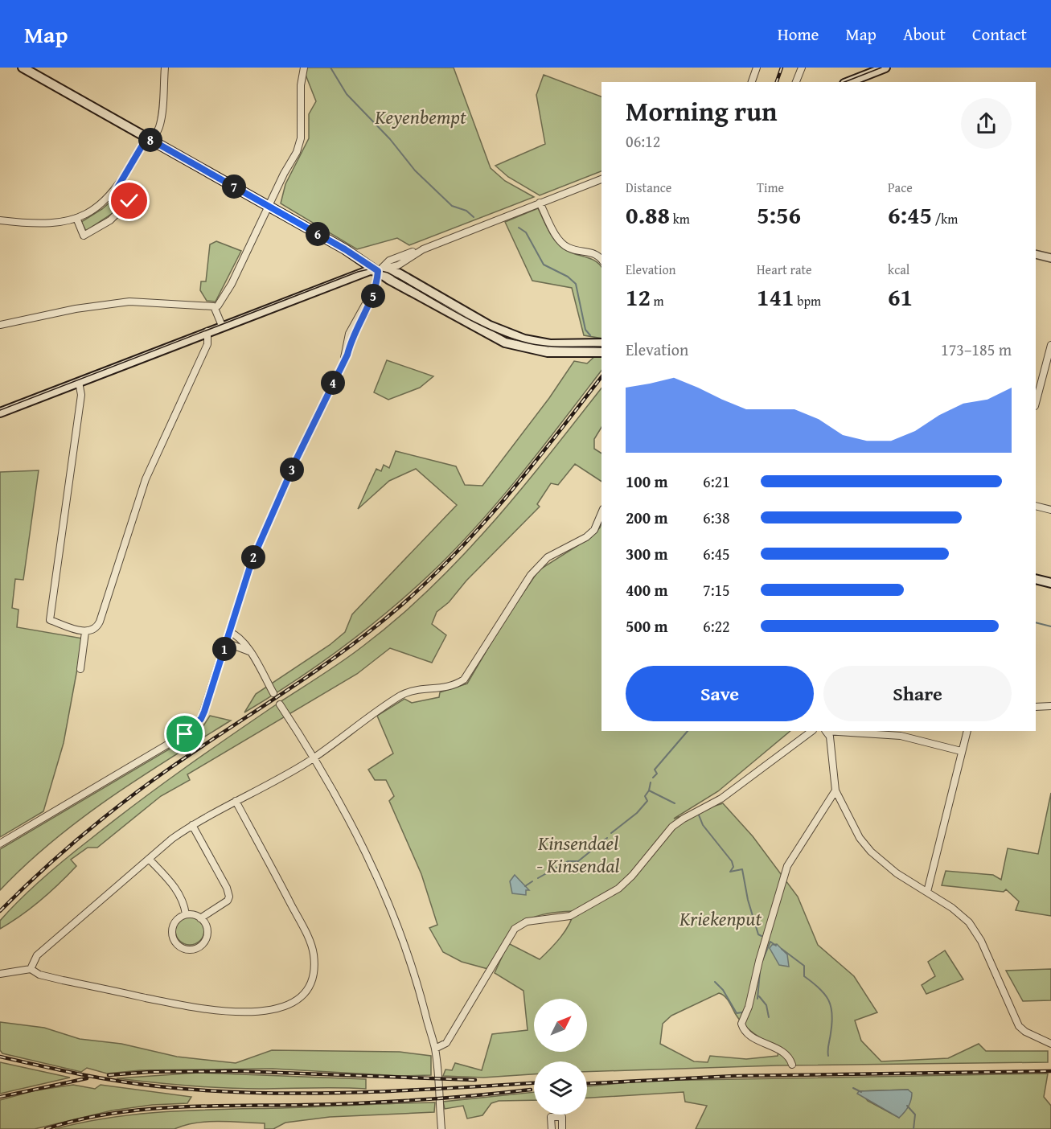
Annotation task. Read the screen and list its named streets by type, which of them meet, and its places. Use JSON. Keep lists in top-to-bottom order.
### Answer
{
  "parks": ["Keyenbempt", "Kinsendael - Kinsendal", "Kriekenput"],
  "north": "top right",
  "page": {
    "header": "Map",
    "nav": [
      "Home",
      "Map",
      "About",
      "Contact"
    ],
    "heading": ["Morning run", "06:12"],
    "pins": [
      "8",
      "7",
      "6",
      "5",
      "4",
      "3",
      "2",
      "1"
    ],
    "stats": [
      ["Distance", "0.88 km"],
      ["Time", "5:56"],
      ["Pace", "6:45 /km"],
      ["Elevation", "12 m"],
      ["Heart rate", "141 bpm"],
      ["kcal", "61"]
    ],
    "chart": ["Elevation", "173–185 m"],
    "list": [
      {
        "name": "100 m",
        "note": "6:21"
      },
      {
        "name": "200 m",
        "note": "6:38"
      },
      {
        "name": "300 m",
        "note": "6:45"
      },
      {
        "name": "400 m",
        "note": "7:15"
      },
      {
        "name": "500 m",
        "note": "6:22"
      }
    ],
    "buttons": ["Save", "Share"]
  }
}
